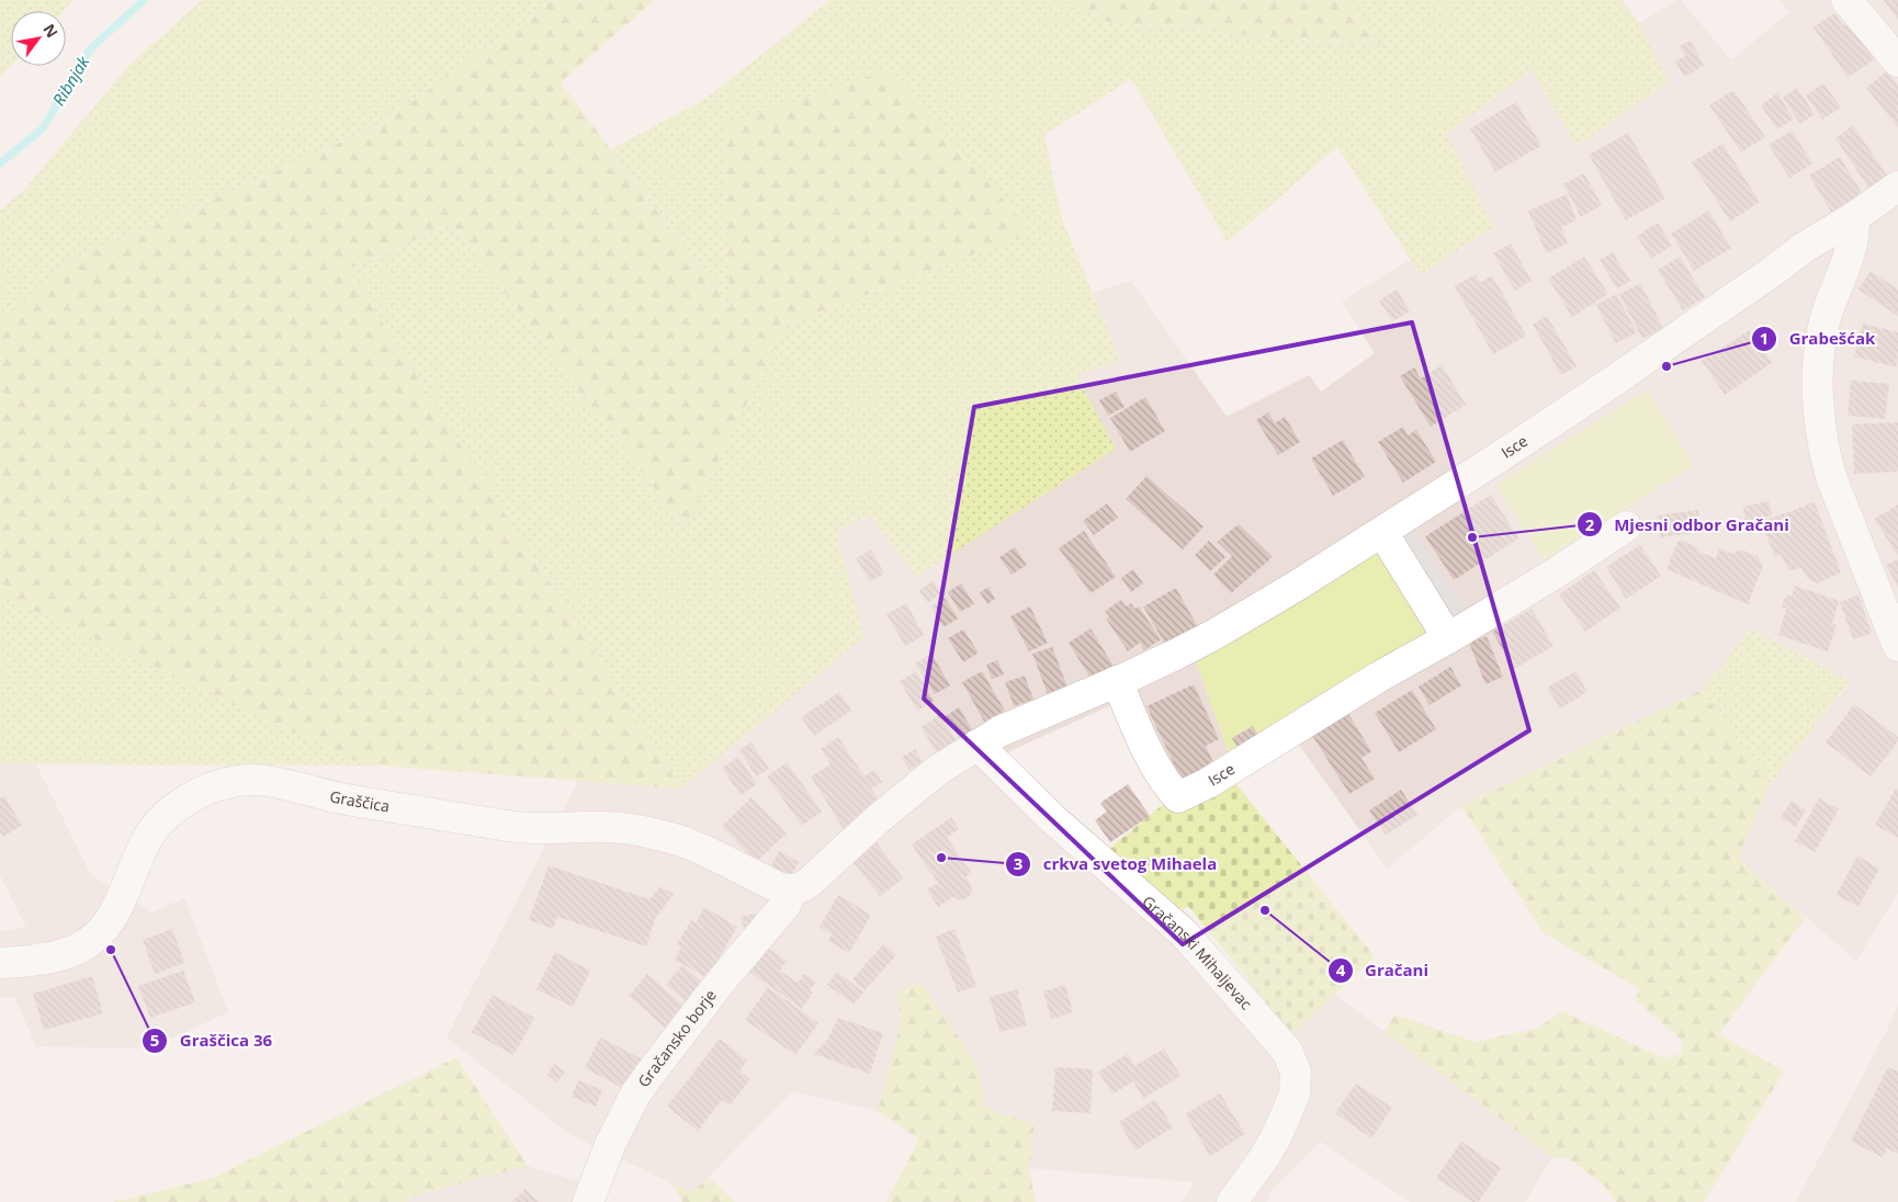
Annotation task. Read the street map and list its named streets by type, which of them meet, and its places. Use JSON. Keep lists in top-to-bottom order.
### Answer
{
  "streets": {
    "street": [
      "Isce",
      "Graščica",
      "Gračanski Mihaljevac",
      "Gračansko borje"
    ]
  },
  "crossings": [
    ["Isce", "Graščica"],
    ["Isce", "Gračanski Mihaljevac"],
    ["Isce", "Gračansko borje"],
    ["Graščica", "Gračansko borje"]
  ],
  "water": ["Ribnjak"],
  "places": [
    "Grabešćak",
    "Mjesni odbor Gračani",
    "crkva svetog Mihaela",
    "Gračani",
    "Graščica 36"
  ],
  "north": "top right"
}
